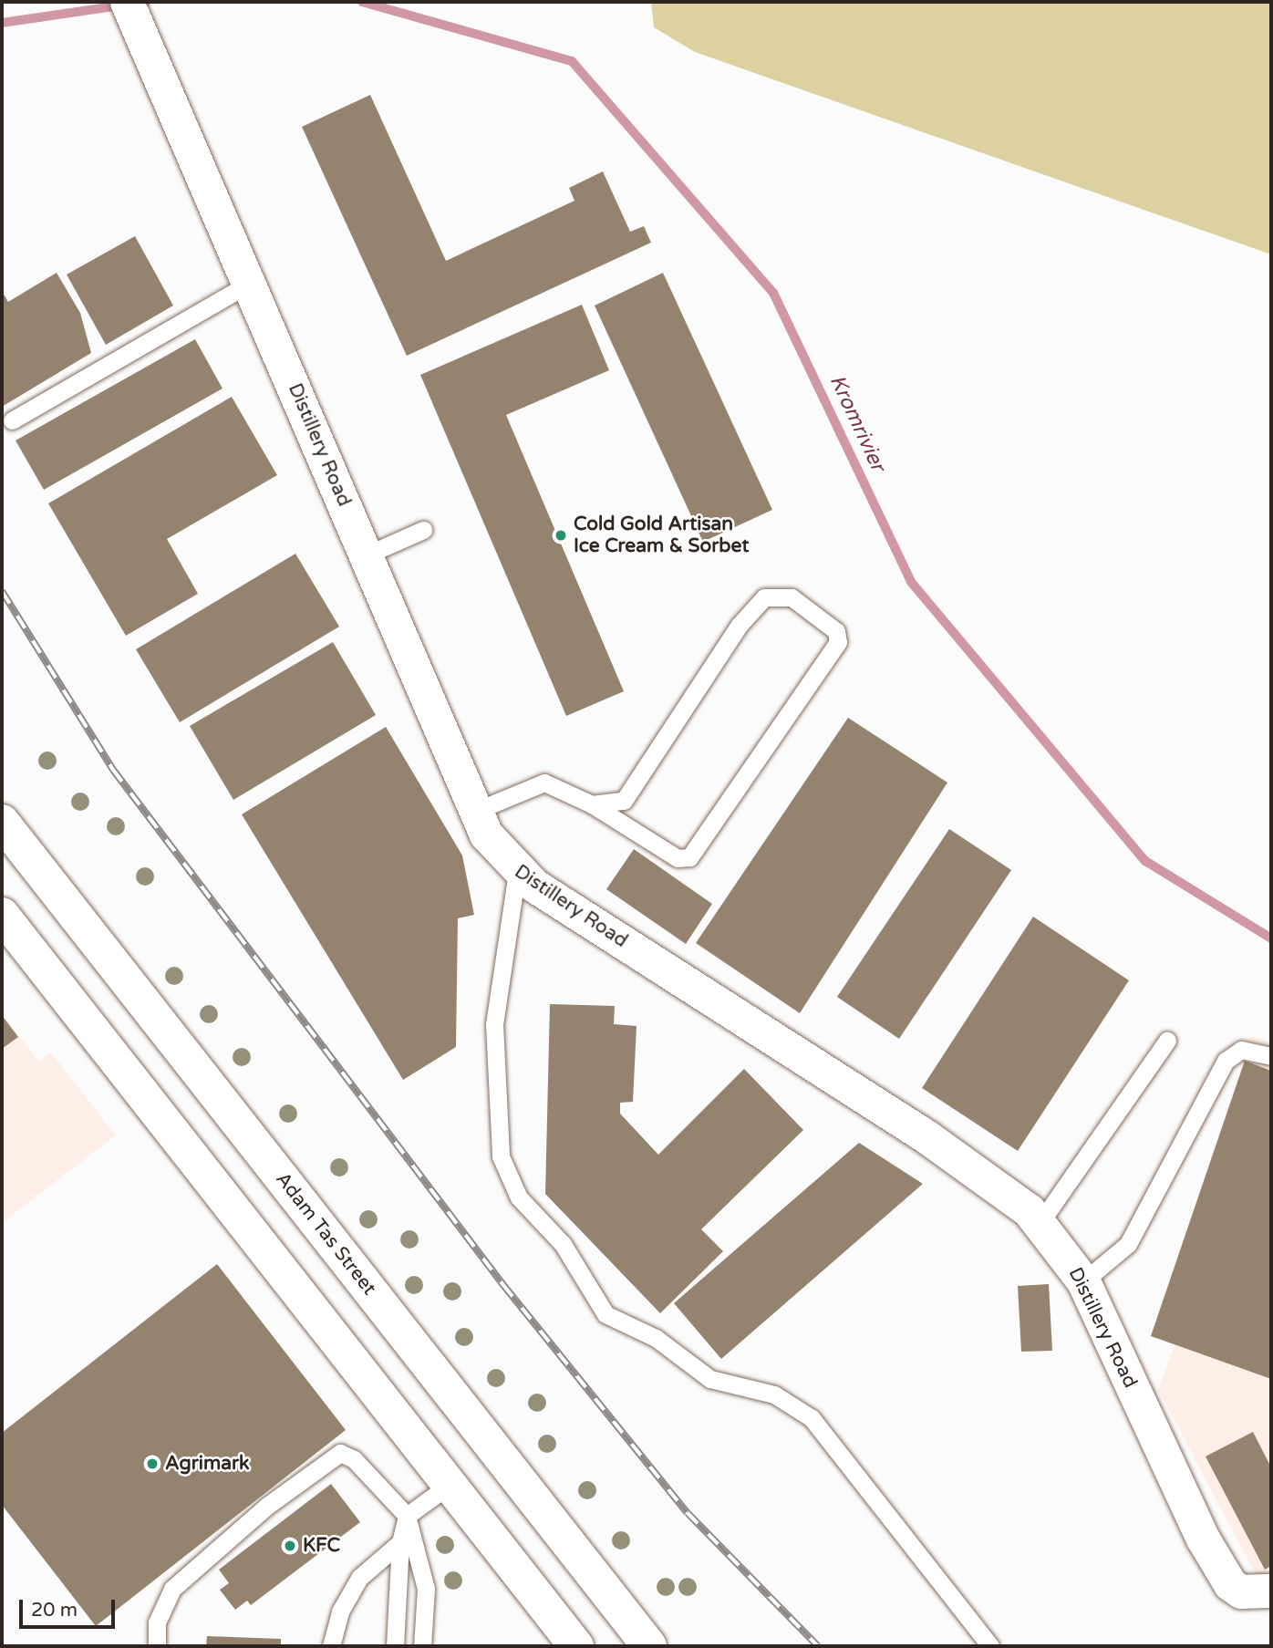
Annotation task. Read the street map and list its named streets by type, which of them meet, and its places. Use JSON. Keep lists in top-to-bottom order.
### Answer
{
  "streets": {
    "main road": ["Adam Tas Street"],
    "street": ["Distillery Road"]
  },
  "water": ["Kromrivier"],
  "places": ["Cold Gold Artisan Ice Cream & Sorbet", "Agrimark", "KFC"],
  "scale_bar": "20 m"
}
